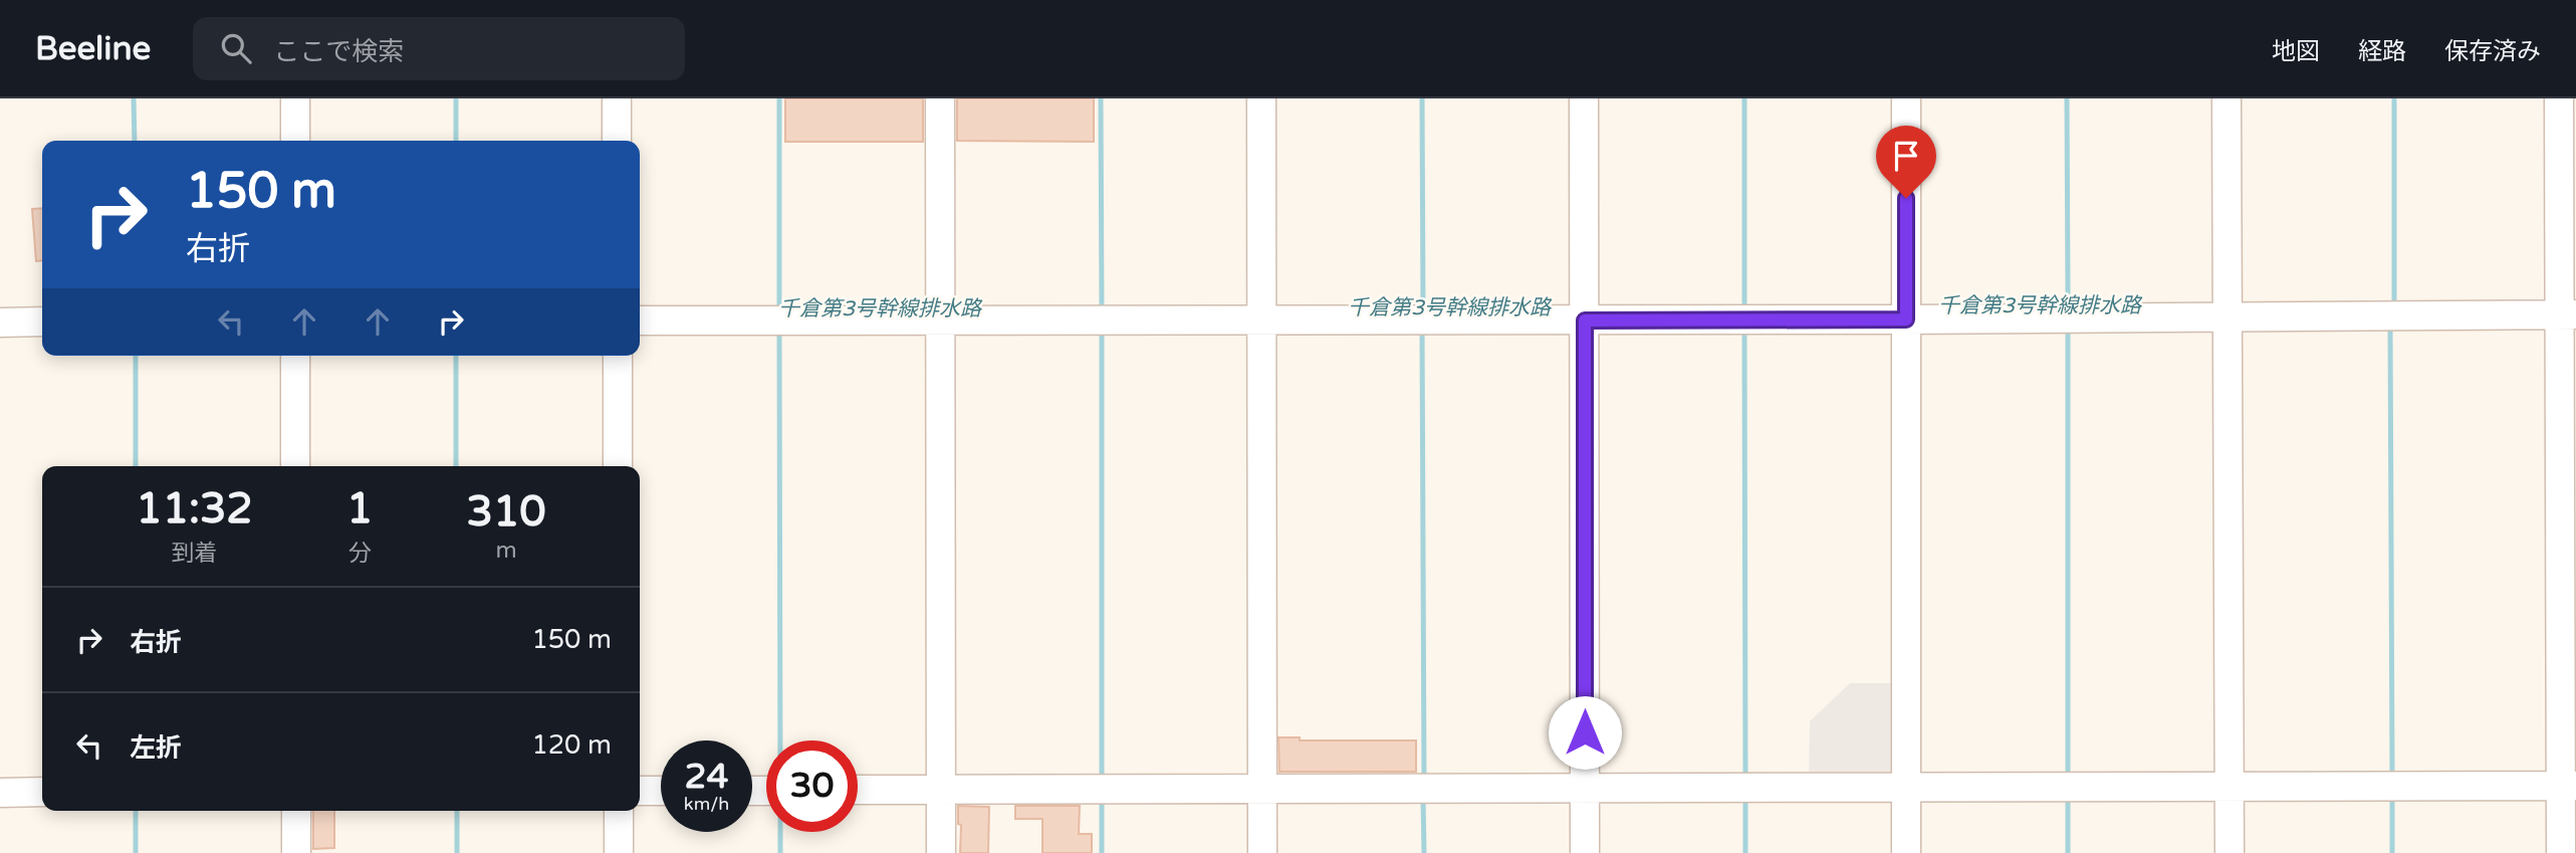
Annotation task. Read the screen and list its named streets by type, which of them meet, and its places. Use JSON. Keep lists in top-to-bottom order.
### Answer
{
  "water": ["千倉第3号幹線排水路"],
  "page": {
    "header": "Beeline",
    "search": "ここで検索",
    "nav": ["地図", "経路", "保存済み"],
    "turn": ["150 m", "右折"],
    "eta": [
      "11:32",
      "到着",
      "1",
      "分",
      "310",
      "m"
    ],
    "list": [
      {
        "name": "右折",
        "value": "150 m"
      },
      {
        "name": "左折",
        "value": "120 m"
      }
    ],
    "speed": "24 km/h",
    "limit": "30"
  }
}
